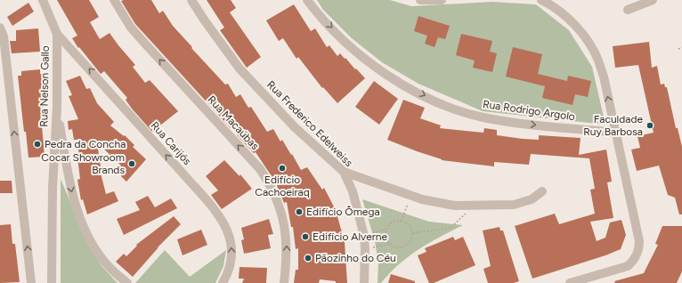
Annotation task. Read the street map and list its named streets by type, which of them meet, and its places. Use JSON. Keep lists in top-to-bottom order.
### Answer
{
  "streets": {
    "street": [
      "Rua Nelson Gallo",
      "Rua Rodrigo Argolo",
      "Rua Macaúbas",
      "Rua Frederico Edelweiss",
      "Rua Carijós"
    ]
  },
  "crossings": [
    ["Rua Nelson Gallo", "Rua Carijós"]
  ],
  "one_way": ["Rua Rodrigo Argolo", "Rua Macaúbas", "Rua Carijós"],
  "places": [
    "Faculdade Ruy Barbosa",
    "Pedra da Concha",
    "Cocar Showroom Brands",
    "Edifício Cachoeiraq",
    "Edifício Ômega",
    "Edifício Alverne",
    "Pãozinho do Céu"
  ]
}
